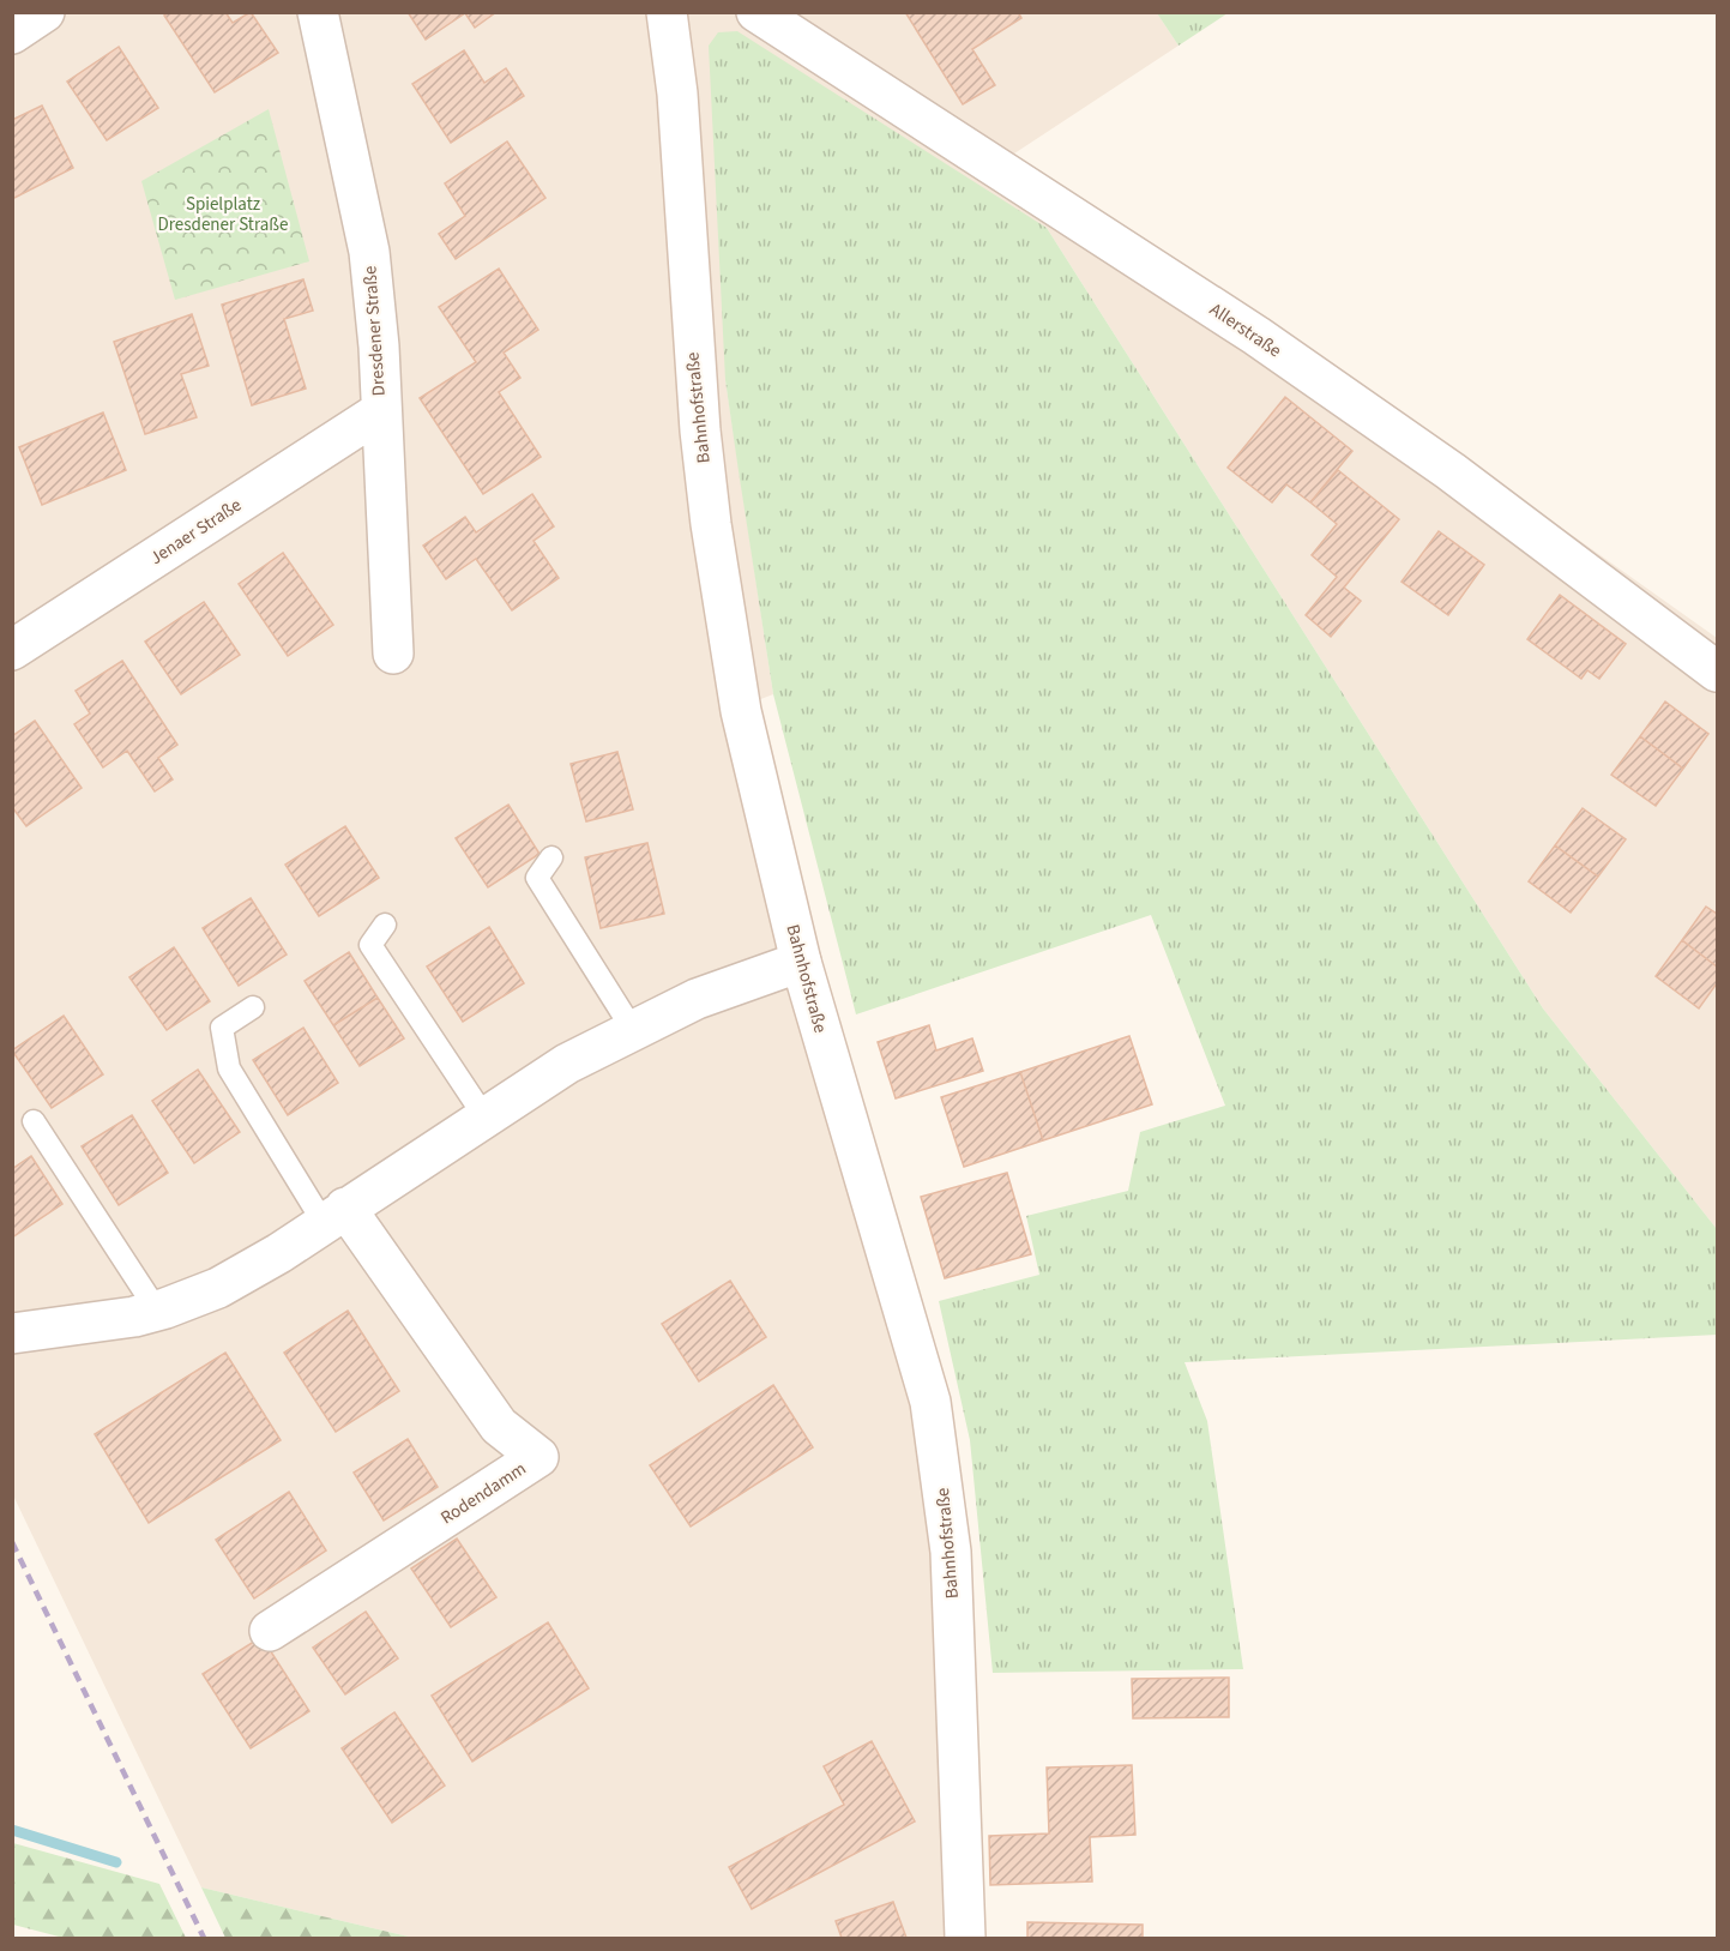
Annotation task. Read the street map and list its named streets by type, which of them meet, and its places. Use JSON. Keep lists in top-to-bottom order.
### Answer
{
  "streets": {
    "street": [
      "Allerstraße",
      "Dresdener Straße",
      "Bahnhofstraße",
      "Jenaer Straße",
      "Rodendamm"
    ]
  },
  "crossings": [
    ["Dresdener Straße", "Jenaer Straße"]
  ],
  "parks": ["Spielplatz Dresdener Straße"]
}
